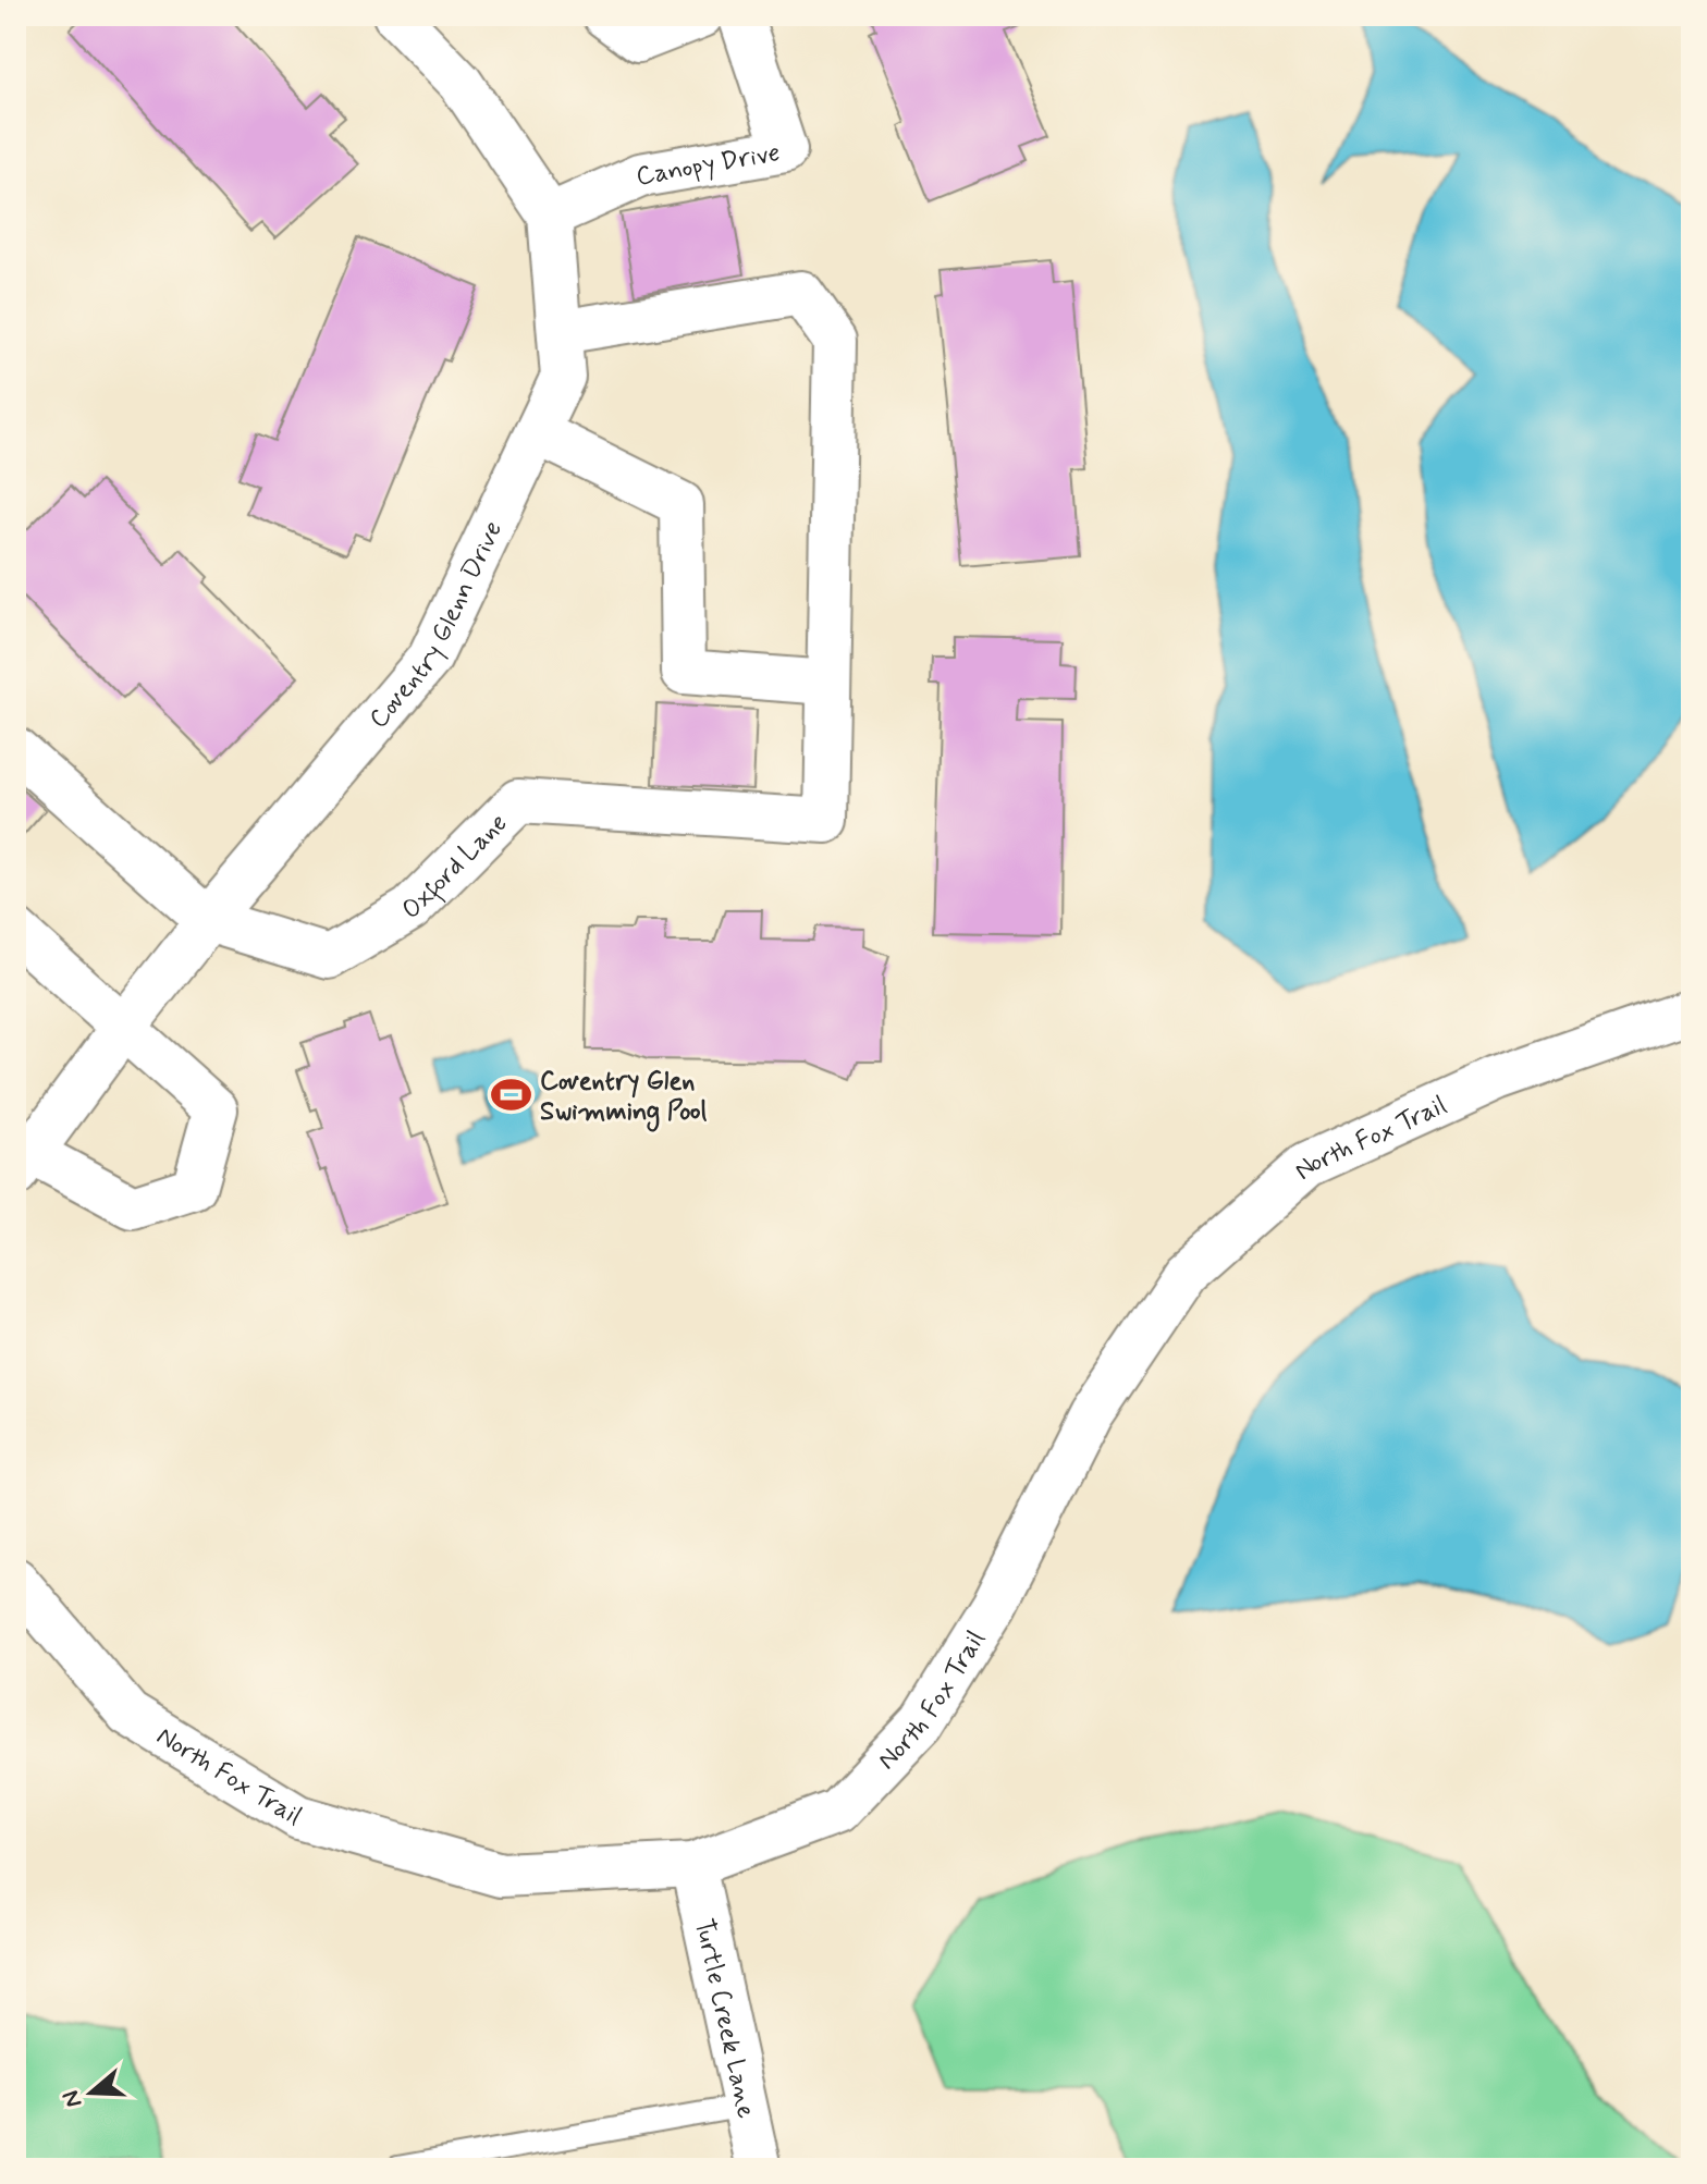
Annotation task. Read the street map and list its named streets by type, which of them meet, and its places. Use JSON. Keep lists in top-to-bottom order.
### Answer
{
  "streets": {
    "street": [
      "Canopy Drive",
      "Coventry Glenn Drive",
      "Oxford Lane",
      "North Fox Trail",
      "Turtle Creek Lane"
    ]
  },
  "crossings": [
    ["Canopy Drive", "Coventry Glenn Drive"],
    ["Coventry Glenn Drive", "Oxford Lane"],
    ["North Fox Trail", "Turtle Creek Lane"]
  ],
  "places": {
    "sports": ["Coventry Glen Swimming Pool"]
  },
  "north": "left"
}
